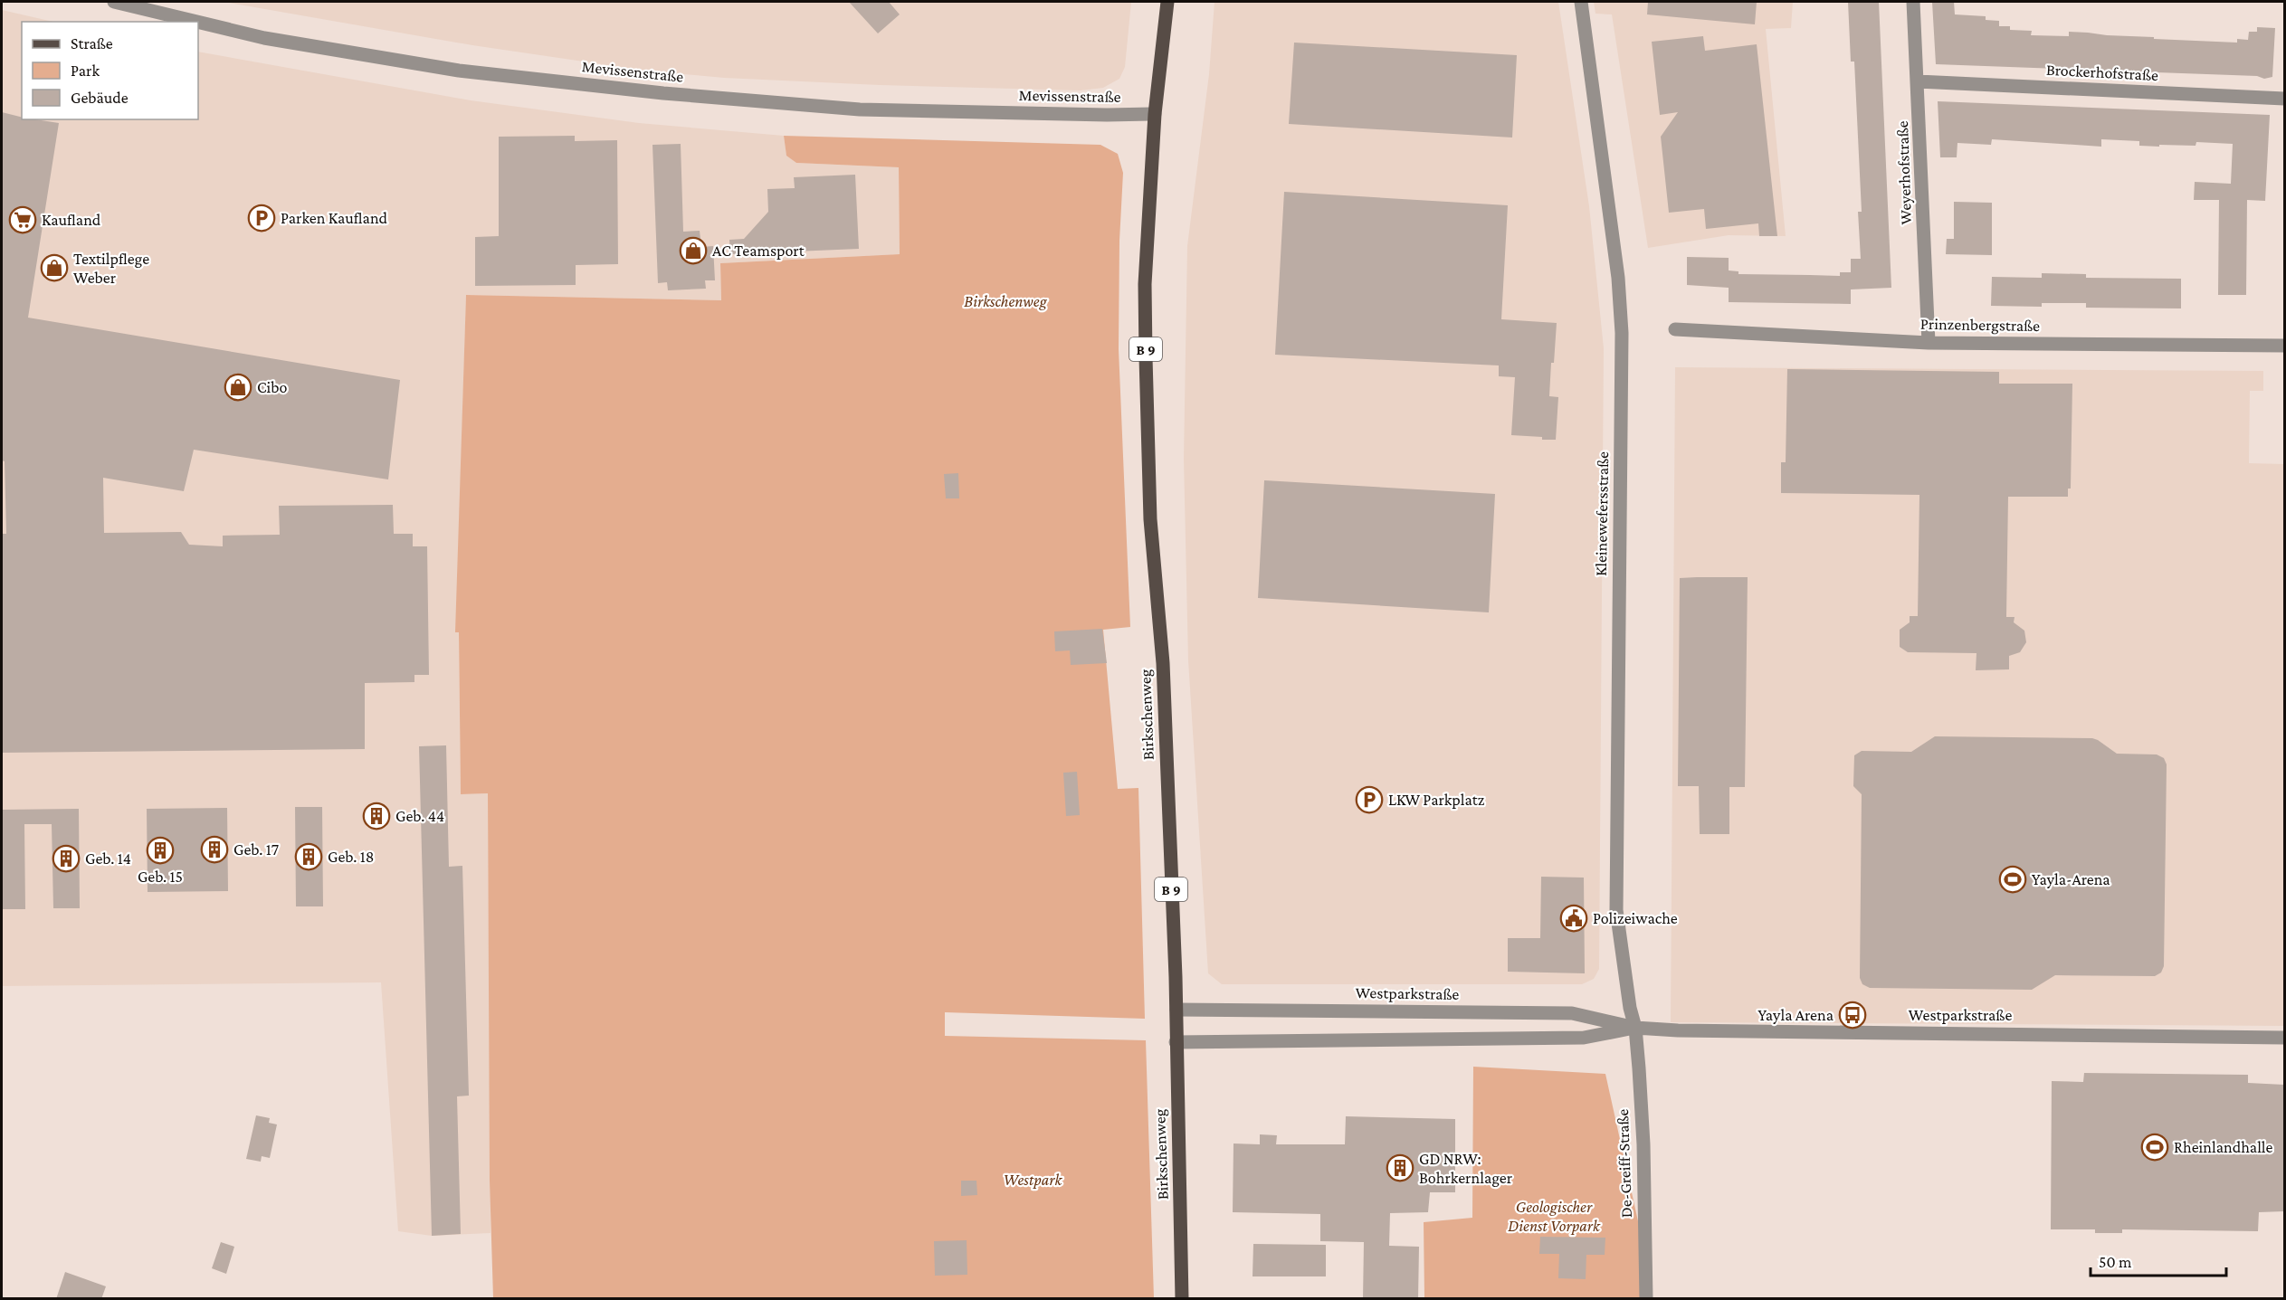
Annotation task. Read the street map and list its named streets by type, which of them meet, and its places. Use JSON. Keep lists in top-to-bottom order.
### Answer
{
  "streets": {
    "main road": ["B 9", "Birkschenweg"],
    "street": [
      "Mevissenstraße",
      "Brockerhofstraße",
      "Weyerhofstraße",
      "Prinzenbergstraße",
      "Kleinewefersstraße",
      "Westparkstraße",
      "De-Greiff-Straße"
    ]
  },
  "crossings": [
    ["Mevissenstraße", "Birkschenweg"],
    ["Brockerhofstraße", "Weyerhofstraße"],
    ["Weyerhofstraße", "Prinzenbergstraße"],
    ["Kleinewefersstraße", "Westparkstraße"],
    ["Kleinewefersstraße", "De-Greiff-Straße"],
    ["Birkschenweg", "Westparkstraße"],
    ["Westparkstraße", "De-Greiff-Straße"]
  ],
  "parks": ["Birkschenweg", "Westpark", "Geologischer Dienst Vorpark"],
  "places": {
    "parking": ["Parken Kaufland", "LKW Parkplatz"],
    "supermarket": ["Kaufland"],
    "shop": ["AC Teamsport", "Textilpflege Weber", "Cibo"],
    "building": [
      "Geb. 44",
      "Geb. 17",
      "Geb. 15",
      "Geb. 18",
      "Geb. 14",
      "GD NRW: Bohrkernlager"
    ],
    "sports": ["Yayla-Arena", "Rheinlandhalle"],
    "public building": ["Polizeiwache"],
    "bus stop": ["Yayla Arena"]
  },
  "legend": ["Straße", "Park", "Gebäude"],
  "scale_bar": "50 m"
}
